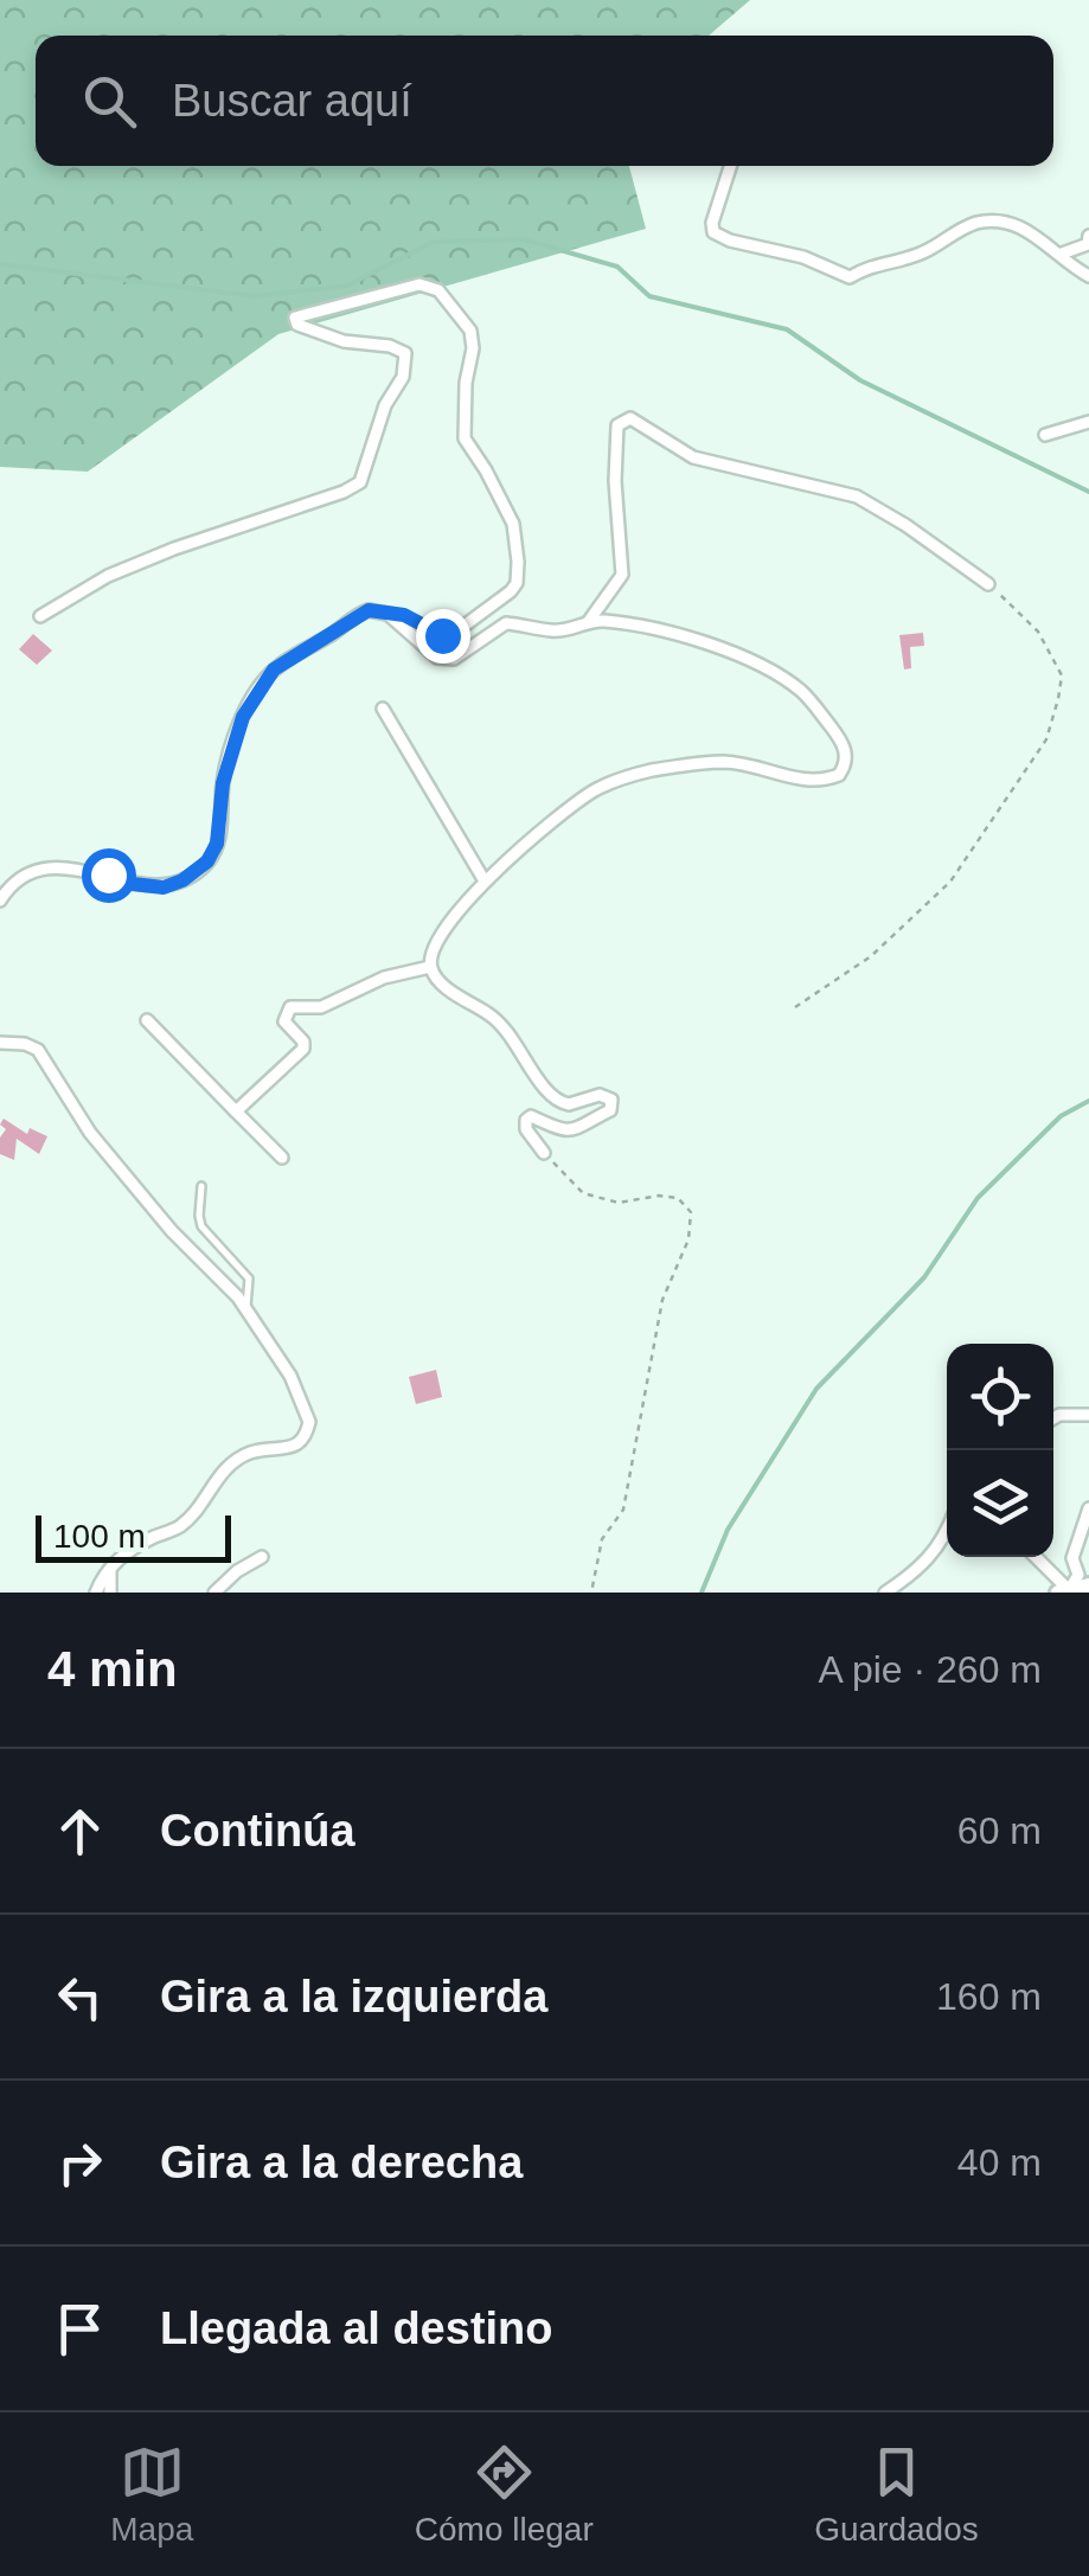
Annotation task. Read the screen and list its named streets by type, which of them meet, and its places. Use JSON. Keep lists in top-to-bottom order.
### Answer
{
  "scale_bar": "100 m",
  "page": {
    "search": "Buscar aquí",
    "scale": "100 m",
    "heading": ["4 min", "A pie · 260 m"],
    "list": [
      ["Continúa", "60 m"],
      ["Gira a la izquierda", "160 m"],
      ["Gira a la derecha", "40 m"],
      "Llegada al destino"
    ],
    "nav": ["Mapa", "Cómo llegar", "Guardados"]
  }
}
